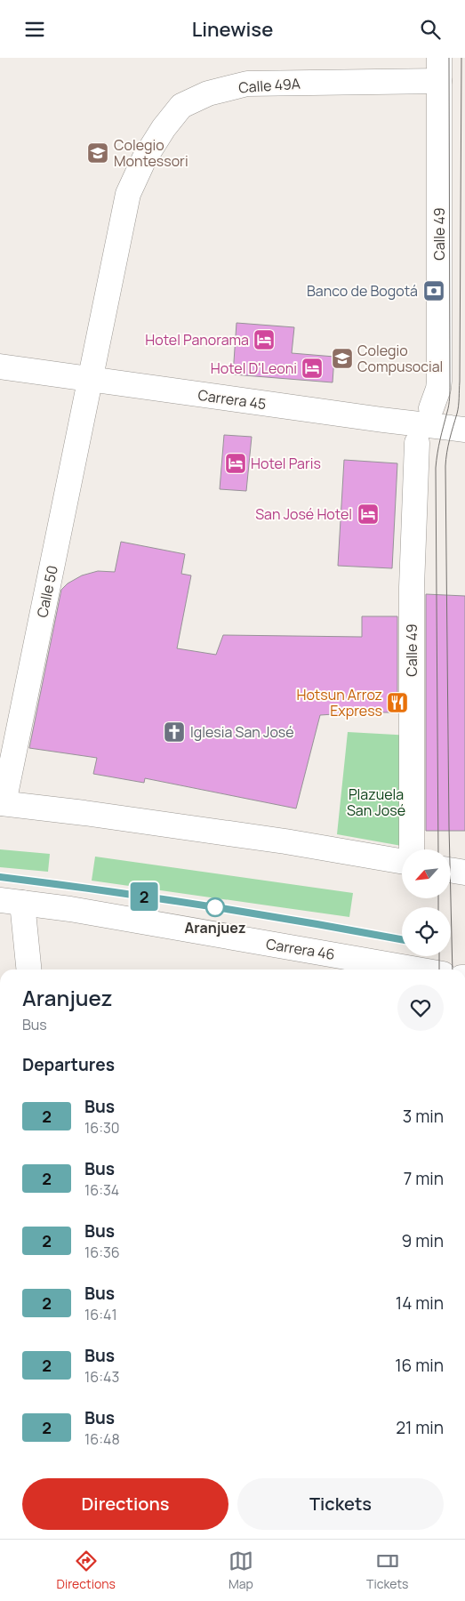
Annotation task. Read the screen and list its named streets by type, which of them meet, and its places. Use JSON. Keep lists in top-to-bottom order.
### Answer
{
  "streets": {
    "street": [
      "Calle 49A",
      "Calle 49",
      "Carrera 45",
      "Calle 50",
      "Carrera 46"
    ]
  },
  "crossings": [
    ["Calle 49A", "Calle 49"],
    ["Calle 49A", "Carrera 45"],
    ["Calle 49A", "Calle 50"],
    ["Carrera 45", "Calle 50"]
  ],
  "parks": ["Plazuela San José"],
  "places": {
    "school or university": ["Colegio Montessori", "Colegio Compusocial"],
    "bank": ["Banco de Bogotá"],
    "hotel": [
      "Hotel Panorama",
      "Hotel D'Leoni",
      "Hotel Paris",
      "San José Hotel"
    ],
    "restaurant": ["Hotsun Arroz Express"],
    "church": ["Iglesia San José"],
    "other": ["Aranjuez"]
  },
  "lines": ["bus line 2"],
  "north": "bottom left",
  "page": {
    "header": "Linewise",
    "on_map": "2",
    "heading": [
      ["Aranjuez", "Bus"],
      "Departures"
    ],
    "list": [
      {
        "mark": "2",
        "name": "Bus",
        "note": "16:30",
        "value": "3 min"
      },
      {
        "mark": "2",
        "name": "Bus",
        "note": "16:34",
        "value": "7 min"
      },
      {
        "mark": "2",
        "name": "Bus",
        "note": "16:36",
        "value": "9 min"
      },
      {
        "mark": "2",
        "name": "Bus",
        "note": "16:41",
        "value": "14 min"
      },
      {
        "mark": "2",
        "name": "Bus",
        "note": "16:43",
        "value": "16 min"
      },
      {
        "mark": "2",
        "name": "Bus",
        "note": "16:48",
        "value": "21 min"
      }
    ],
    "buttons": ["Directions", "Tickets"],
    "tabs": ["Directions", "Map", "Tickets"]
  }
}
